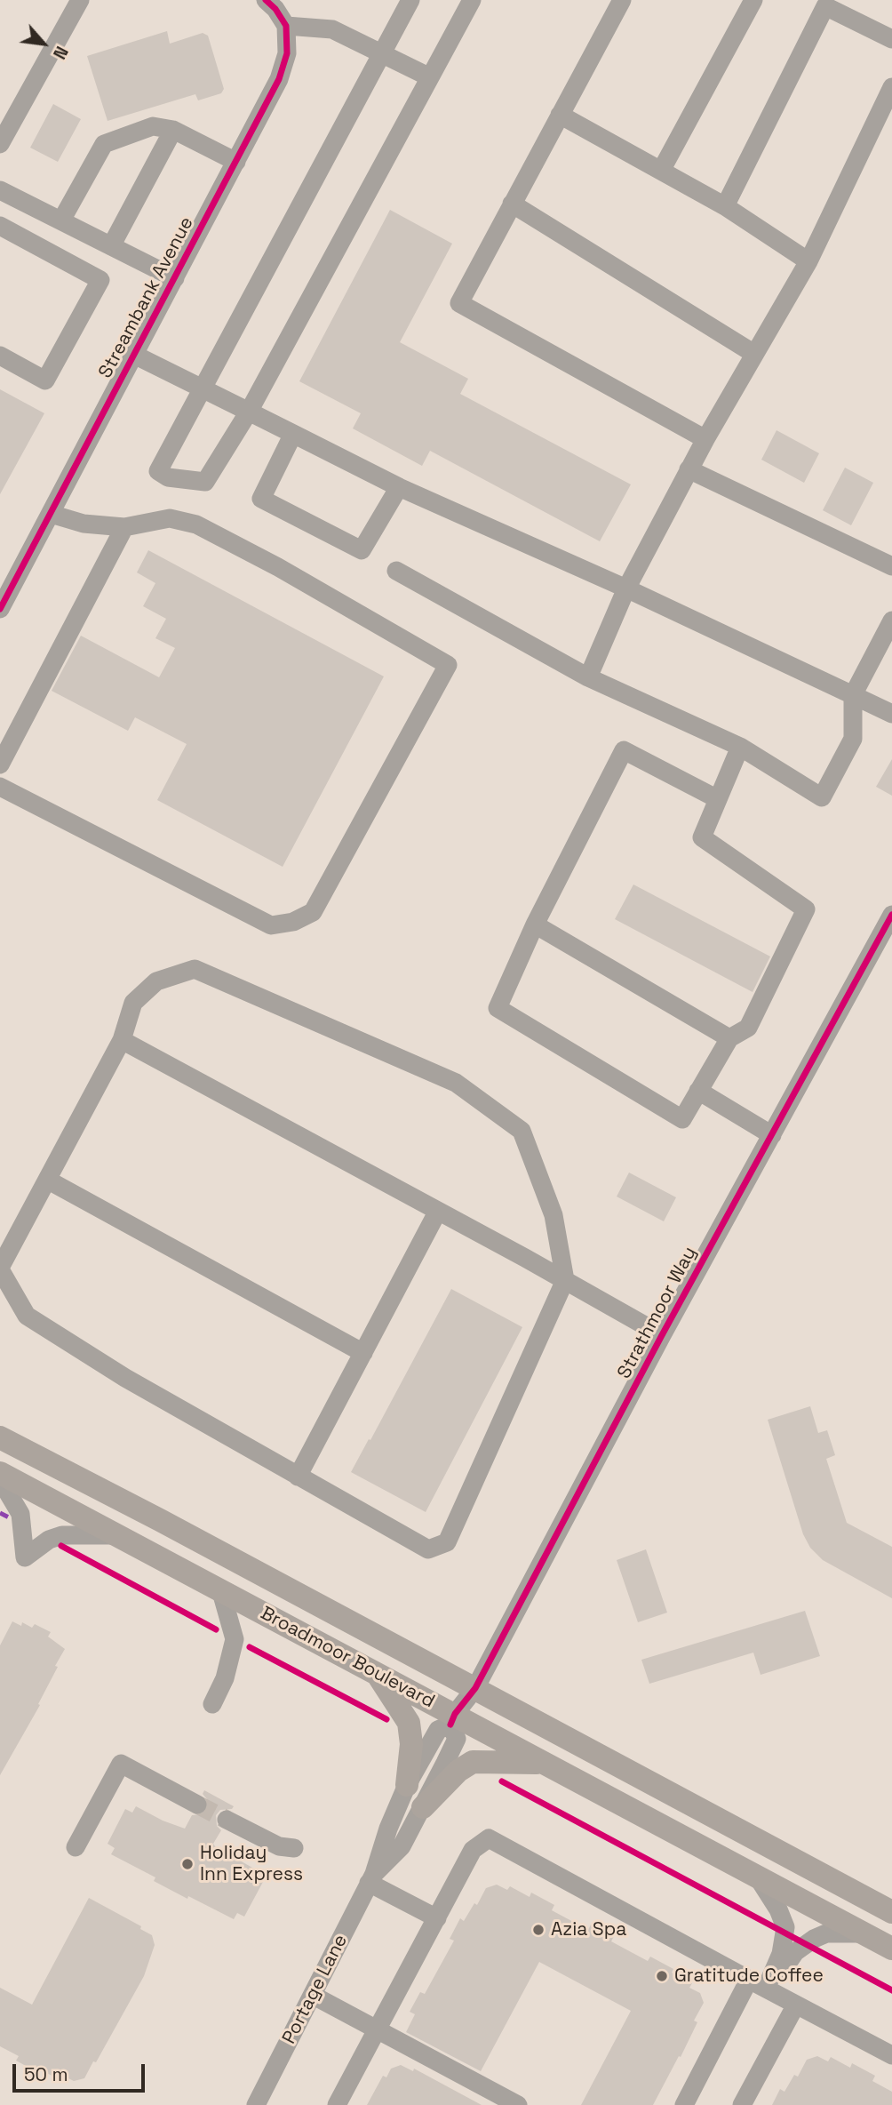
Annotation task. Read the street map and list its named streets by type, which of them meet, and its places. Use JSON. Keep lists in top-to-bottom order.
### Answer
{
  "streets": {
    "main road": ["Broadmoor Boulevard"],
    "street": ["Streambank Avenue", "Strathmoor Way", "Portage Lane"]
  },
  "crossings": [
    ["Strathmoor Way", "Broadmoor Boulevard"],
    ["Strathmoor Way", "Portage Lane"],
    ["Broadmoor Boulevard", "Portage Lane"]
  ],
  "places": ["Holiday Inn Express", "Azia Spa", "Gratitude Coffee"],
  "scale_bar": "50 m",
  "north": "bottom right"
}
